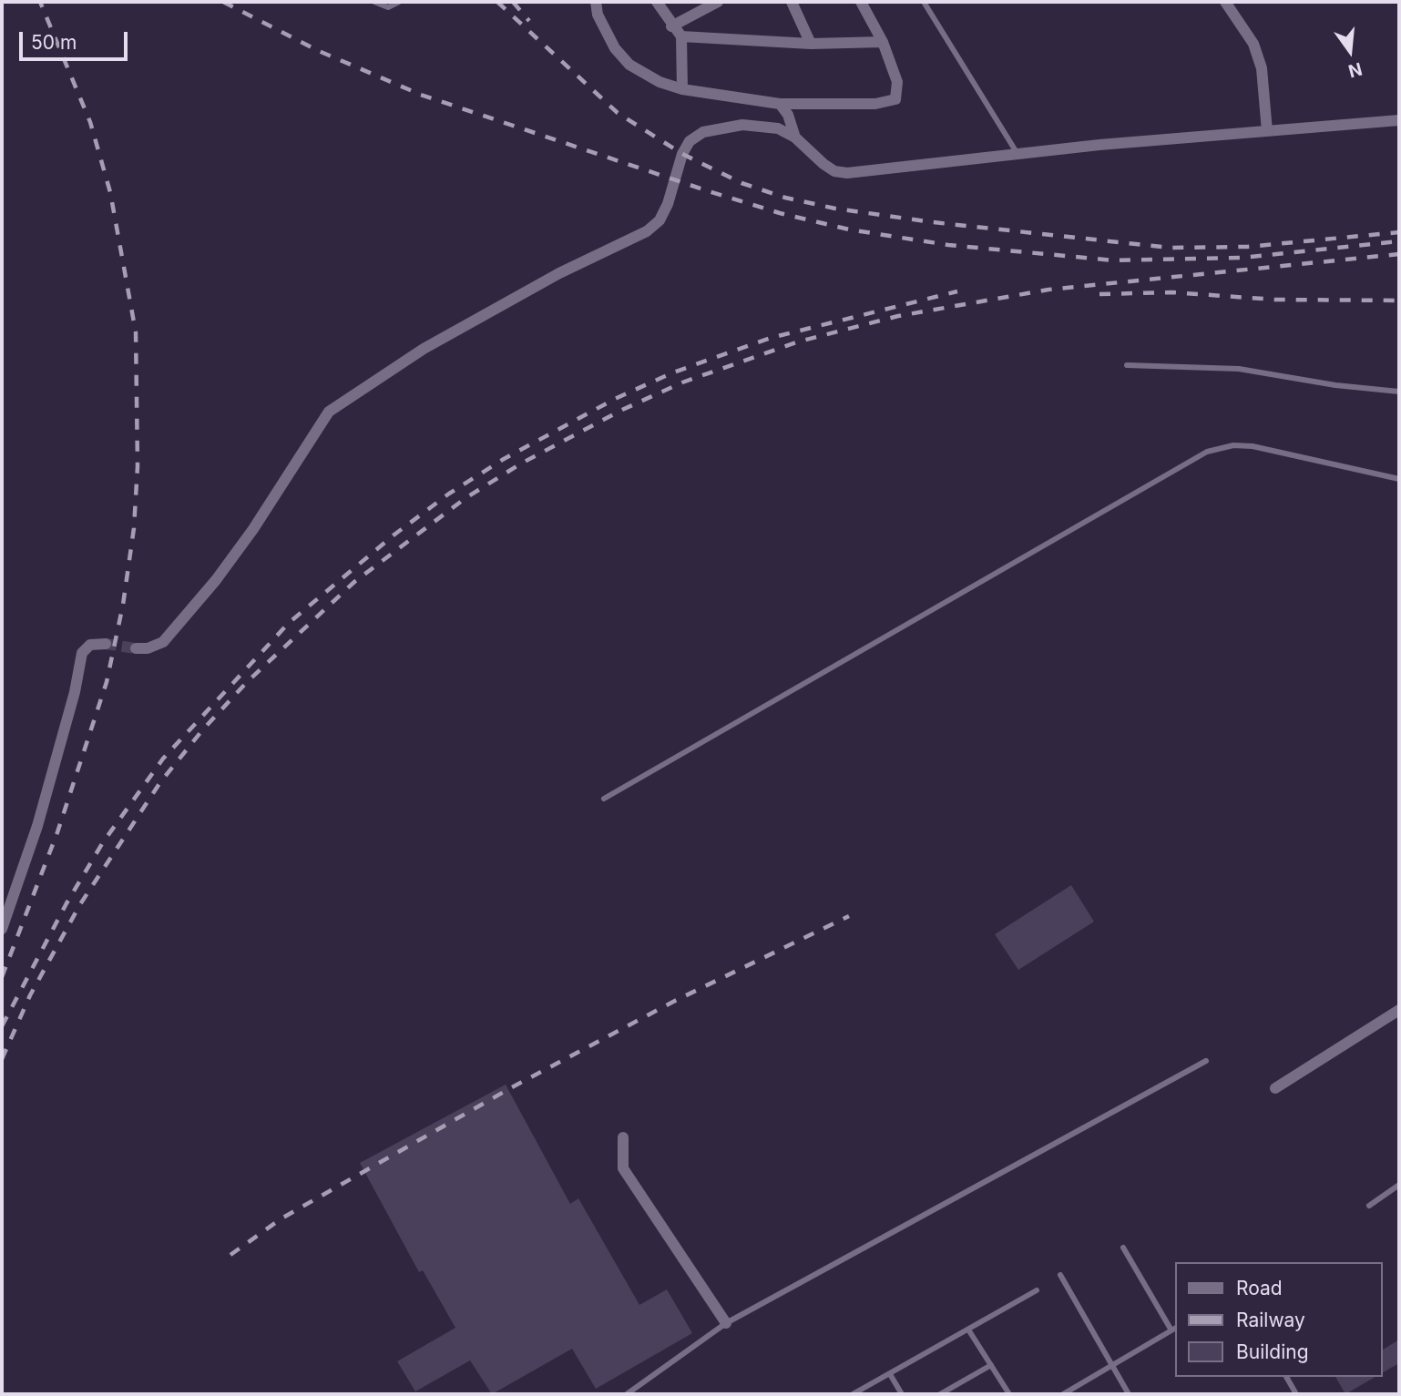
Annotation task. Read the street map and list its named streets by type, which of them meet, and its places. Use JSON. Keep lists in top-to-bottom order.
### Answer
{
  "legend": ["Road", "Railway", "Building"],
  "scale_bar": "50 m",
  "north": "bottom"
}
